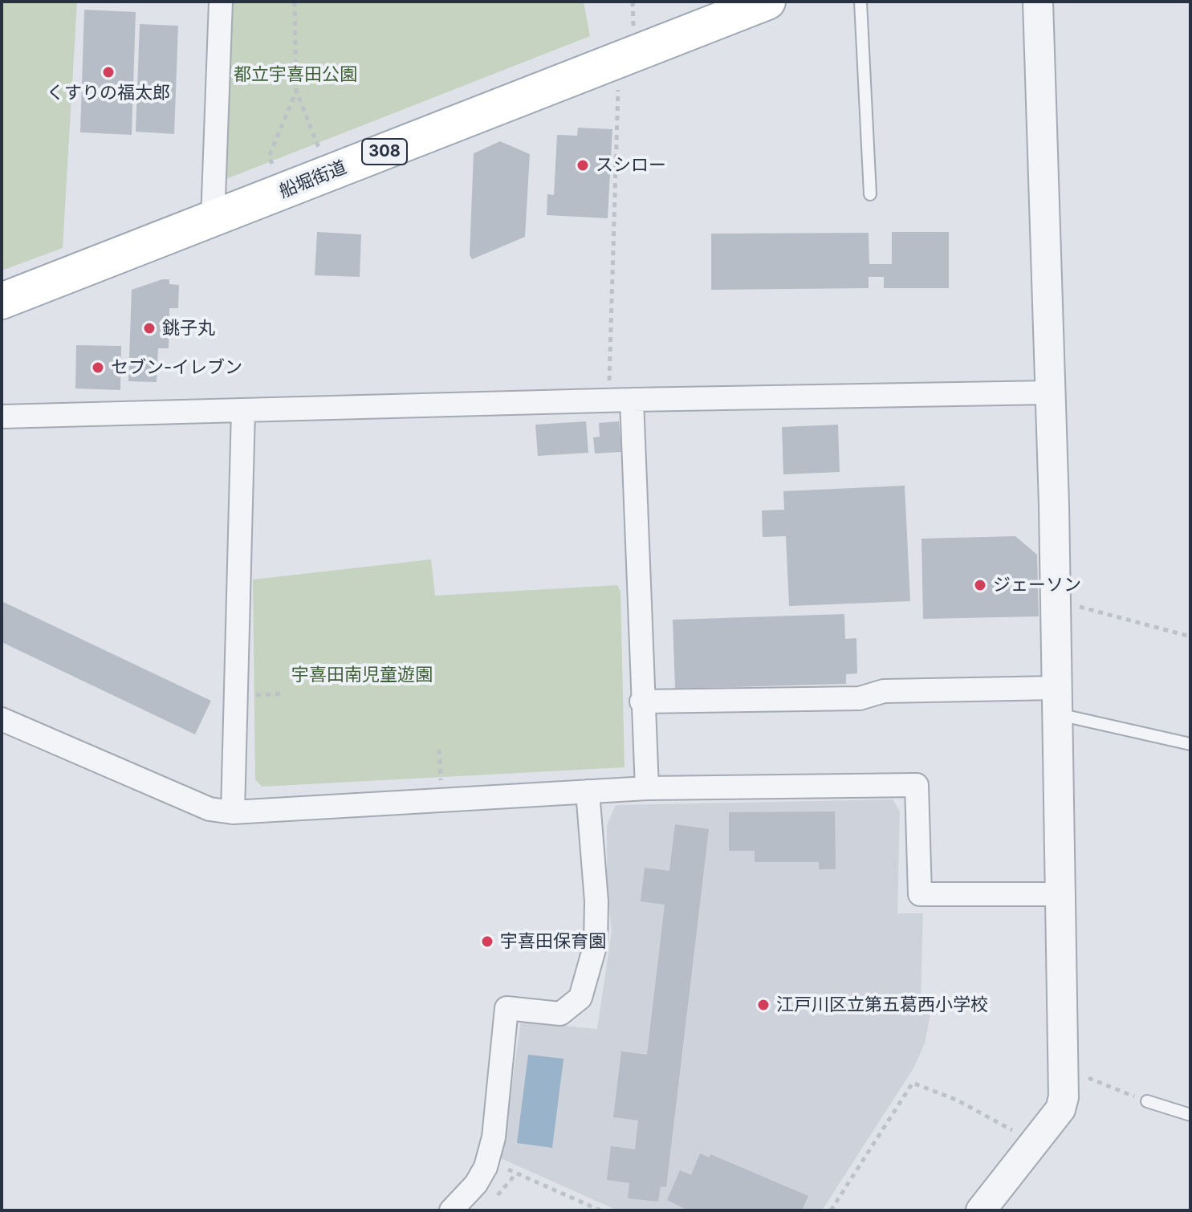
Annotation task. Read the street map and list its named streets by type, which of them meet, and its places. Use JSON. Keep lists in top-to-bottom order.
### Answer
{
  "streets": {
    "main road": ["308", "船堀街道"]
  },
  "parks": ["都立宇喜田公園", "宇喜田南児童遊園"],
  "places": [
    "くすりの福太郎",
    "スシロー",
    "銚子丸",
    "セブン-イレブン",
    "ジェーソン",
    "宇喜田保育園",
    "江戸川区立第五葛西小学校"
  ]
}
